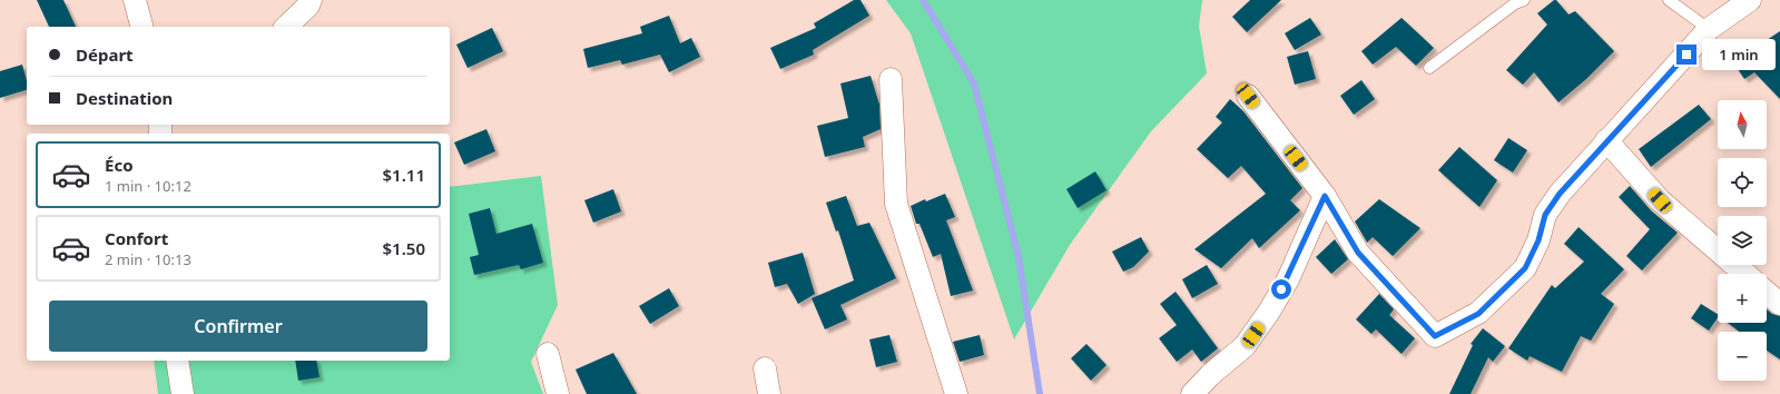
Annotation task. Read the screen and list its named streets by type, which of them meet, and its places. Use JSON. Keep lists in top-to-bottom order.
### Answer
{
  "north": "top",
  "page": {
    "banner": ["Départ", "Destination"],
    "bubble": "1 min",
    "map_buttons": ["+", "−"],
    "list": [
      {
        "name": "Éco",
        "note": "1 min · 10:12",
        "value": "$1.11"
      },
      {
        "name": "Confort",
        "note": "2 min · 10:13",
        "value": "$1.50"
      }
    ],
    "buttons": "Confirmer"
  }
}
